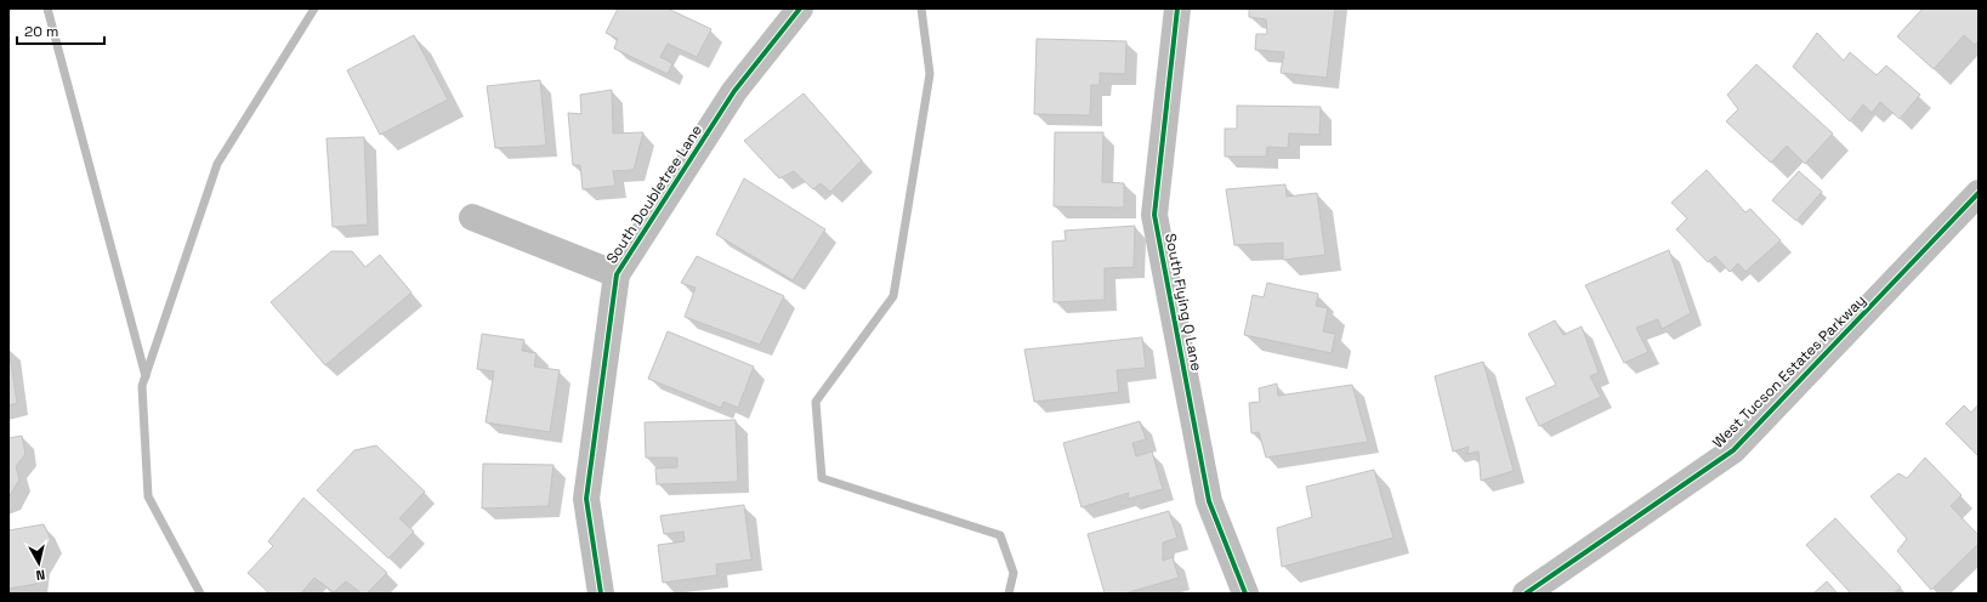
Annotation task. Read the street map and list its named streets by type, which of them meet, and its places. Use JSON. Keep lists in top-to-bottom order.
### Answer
{
  "streets": {
    "street": ["South Doubletree Lane", "South Flying Q Lane", "West Tucson Estates Parkway"]
  },
  "scale_bar": "20 m",
  "north": "bottom"
}
